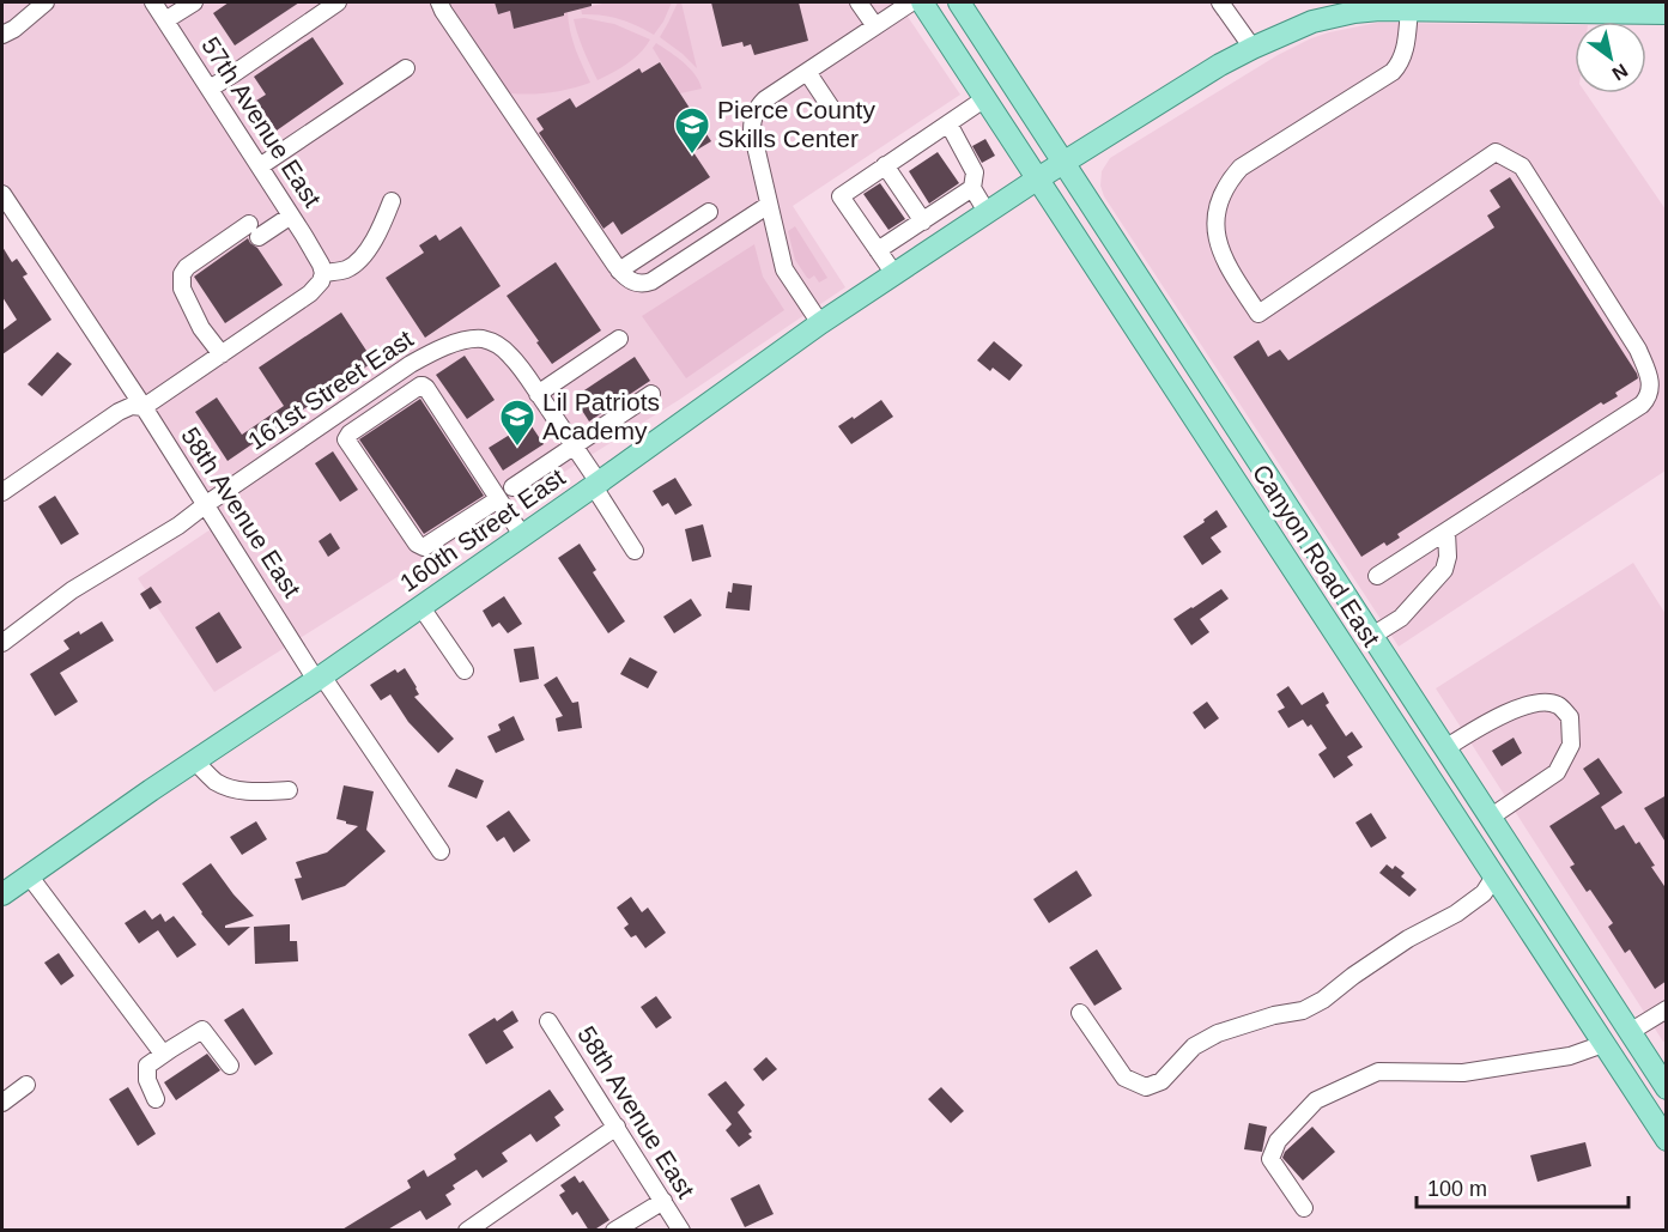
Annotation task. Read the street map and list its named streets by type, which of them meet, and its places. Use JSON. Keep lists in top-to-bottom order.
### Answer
{
  "streets": {
    "main road": ["160th Street East", "Canyon Road East"],
    "street": ["57th Avenue East", "161st Street East", "58th Avenue East"]
  },
  "crossings": [
    ["161st Street East", "58th Avenue East"],
    ["58th Avenue East", "160th Street East"],
    ["160th Street East", "Canyon Road East"]
  ],
  "places": {
    "school or university": ["Pierce County Skills Center", "Lil Patriots Academy"]
  },
  "scale_bar": "100 m",
  "north": "bottom right"
}
